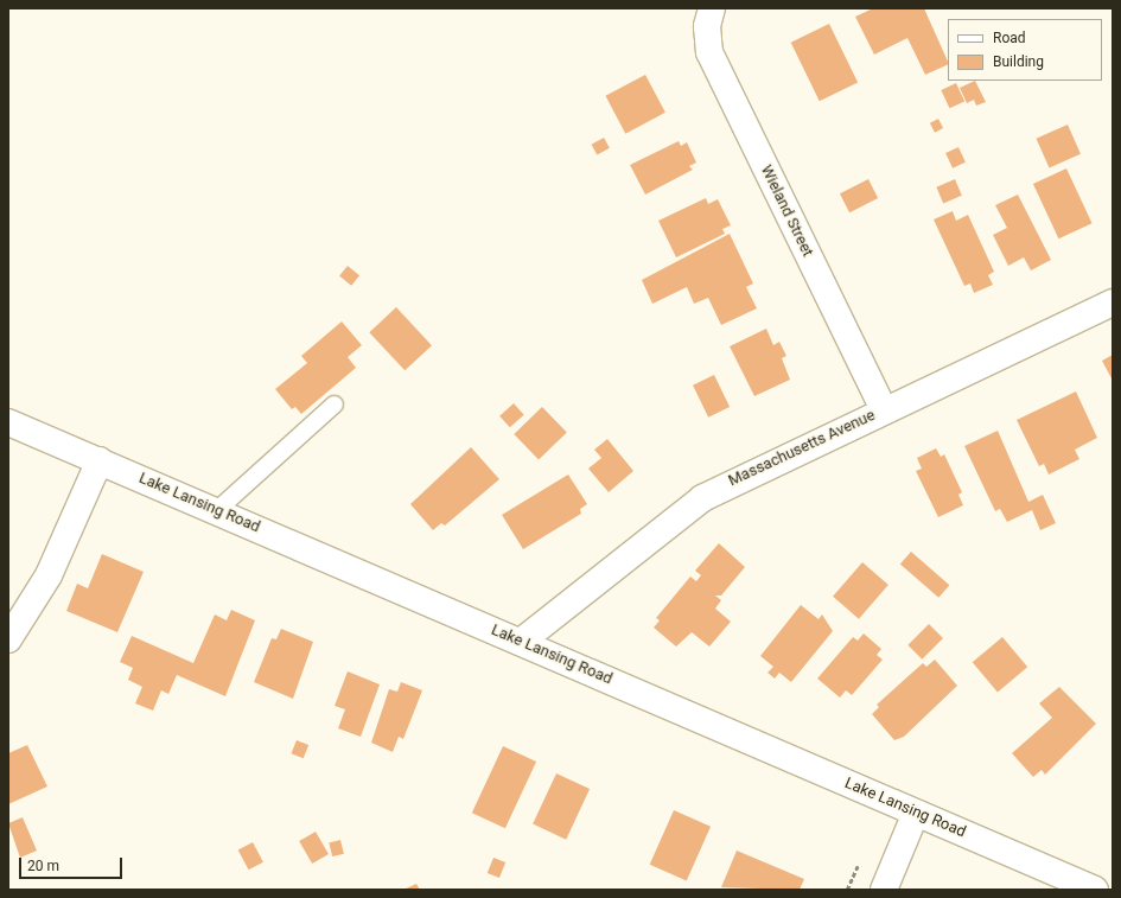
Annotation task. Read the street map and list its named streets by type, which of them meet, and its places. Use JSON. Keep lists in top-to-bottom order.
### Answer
{
  "streets": {
    "street": ["Wieland Street", "Massachusetts Avenue", "Lake Lansing Road"]
  },
  "crossings": [
    ["Wieland Street", "Massachusetts Avenue"],
    ["Massachusetts Avenue", "Lake Lansing Road"]
  ],
  "legend": ["Road", "Building"],
  "scale_bar": "20 m"
}
